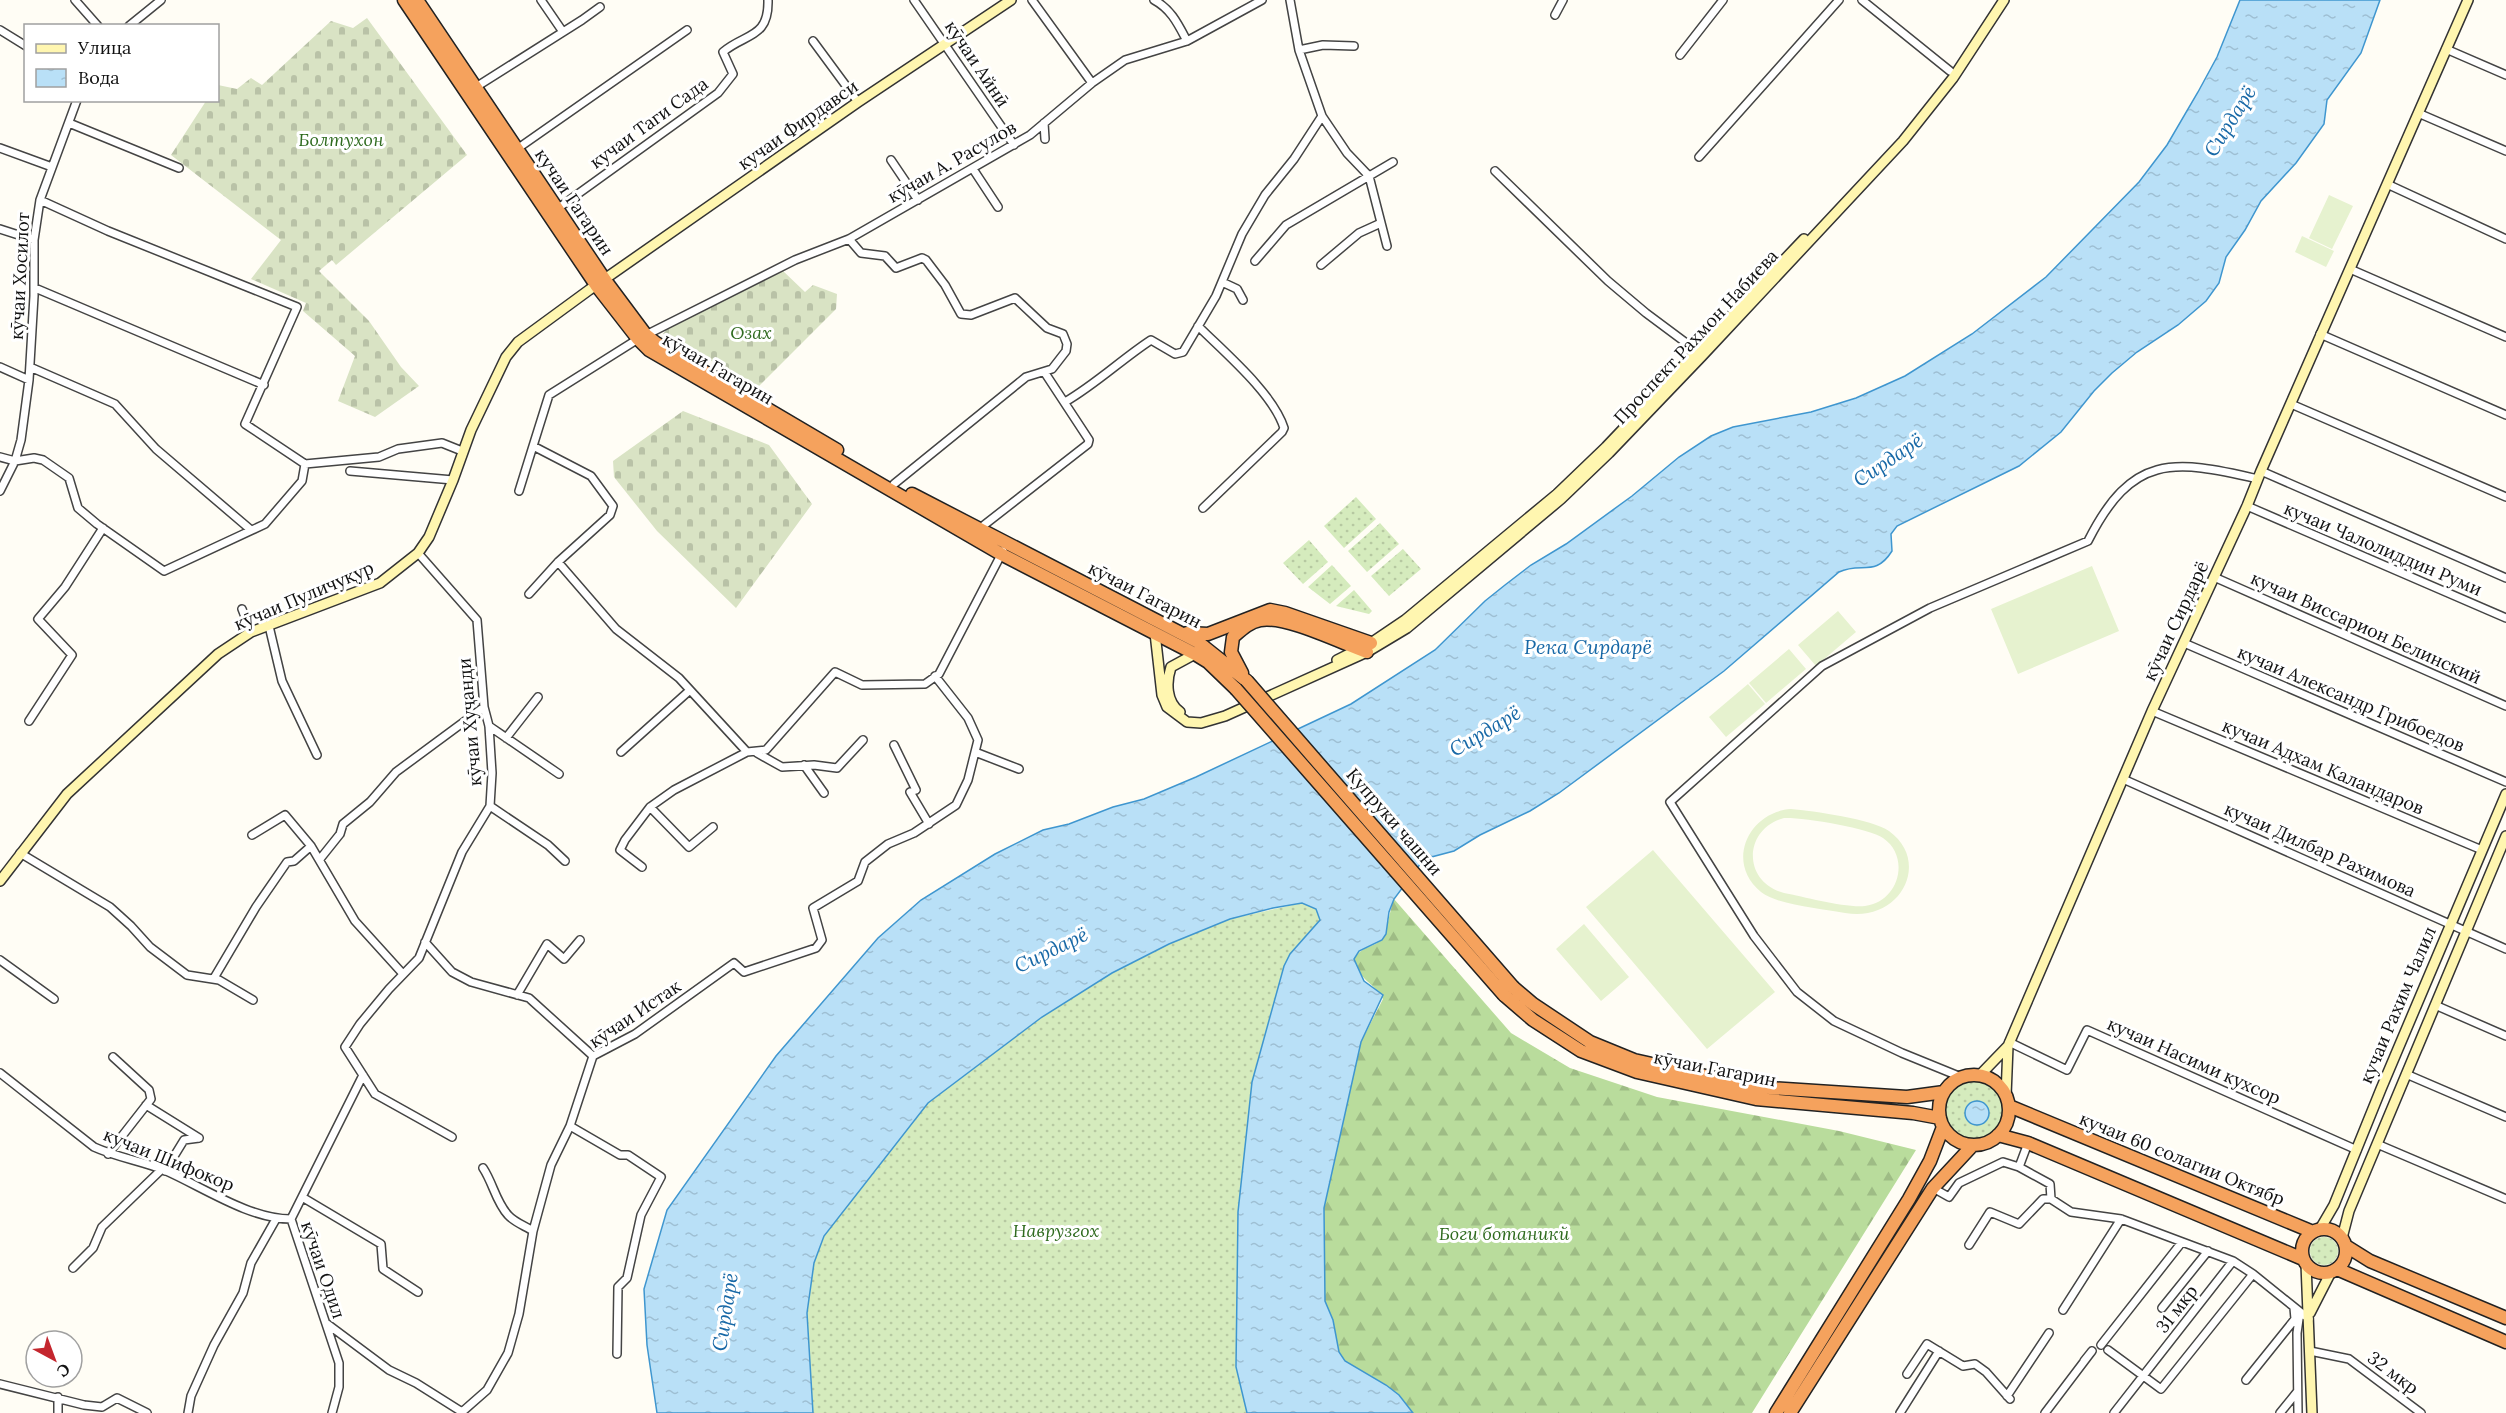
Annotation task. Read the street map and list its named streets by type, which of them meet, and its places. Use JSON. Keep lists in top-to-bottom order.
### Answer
{
  "streets": {
    "highway": [
      "кучаи Гагарин",
      "кӯчаи Гагарин",
      "Купруки чашни",
      "кучаи 60 солагии Октябр"
    ],
    "main road": [
      "кучаи Фирдавси",
      "Проспект Рахмон Набиева",
      "кӯчаи Пуличуқур",
      "кӯчаи Сирдарё",
      "кучаи Рахим Чалил"
    ],
    "street": [
      "кӯчаи Айнӣ",
      "кучаи Таги Сада",
      "кӯчаи А. Расулов",
      "кӯчаи Хосилот",
      "кучаи Чалолиддин Руми",
      "кучаи Виссарион Белинский",
      "кучаи Александр Грибоедов",
      "кӯчаи Хуҷанди",
      "кучаи Адхам Каландаров",
      "кучаи Дилбар Рахимова",
      "кӯчаи Истак",
      "кучаи Насими кухсор",
      "кучаи Шифокор",
      "кӯчаи Одил",
      "31 мкр",
      "32 мкр"
    ]
  },
  "crossings": [
    ["кӯчаи Айнӣ", "кучаи Фирдавси"],
    ["кӯчаи Айнӣ", "кӯчаи А. Расулов"],
    ["кучаи Таги Сада", "кучаи Гагарин"],
    ["кучаи Фирдавси", "кучаи Гагарин"],
    ["кучаи Фирдавси", "кӯчаи Гагарин"],
    ["кучаи Фирдавси", "кӯчаи Пуличуқур"],
    ["кӯчаи А. Расулов", "кӯчаи Гагарин"],
    ["кучаи Гагарин", "кӯчаи Гагарин"],
    ["кучаи Гагарин", "кӯчаи Пуличуқур"],
    ["кӯчаи Гагарин", "кучаи Чалолиддин Руми"],
    ["кӯчаи Гагарин", "кӯчаи Пуличуқур"],
    ["кӯчаи Гагарин", "Купруки чашни"],
    ["кӯчаи Гагарин", "кучаи 60 солагии Октябр"],
    ["кучаи Чалолиддин Руми", "кӯчаи Сирдарё"],
    ["кучаи Чалолиддин Руми", "кучаи 60 солагии Октябр"],
    ["кӯчаи Пуличуқур", "кӯчаи Хуҷанди"],
    ["кӯчаи Сирдарё", "кучаи Виссарион Белинский"],
    ["кӯчаи Сирдарё", "кучаи Александр Грибоедов"],
    ["кӯчаи Сирдарё", "кучаи Адхам Каландаров"],
    ["кӯчаи Сирдарё", "кучаи Дилбар Рахимова"],
    ["кӯчаи Сирдарё", "кучаи Насими кухсор"],
    ["кучаи Адхам Каландаров", "кучаи Рахим Чалил"],
    ["кучаи Дилбар Рахимова", "кучаи Рахим Чалил"],
    ["кучаи Рахим Чалил", "кучаи Насими кухсор"],
    ["кучаи Рахим Чалил", "кучаи 60 солагии Октябр"],
    ["кӯчаи Истак", "кӯчаи Одил"],
    ["кучаи Шифокор", "кӯчаи Одил"]
  ],
  "water": ["Сирдарё", "Река Сирдарё"],
  "parks": [
    "Болтухон",
    "Озах",
    "Наврузгох",
    "Боги ботаникй"
  ],
  "legend": ["Улица", "Вода"],
  "north": "bottom right"
}
